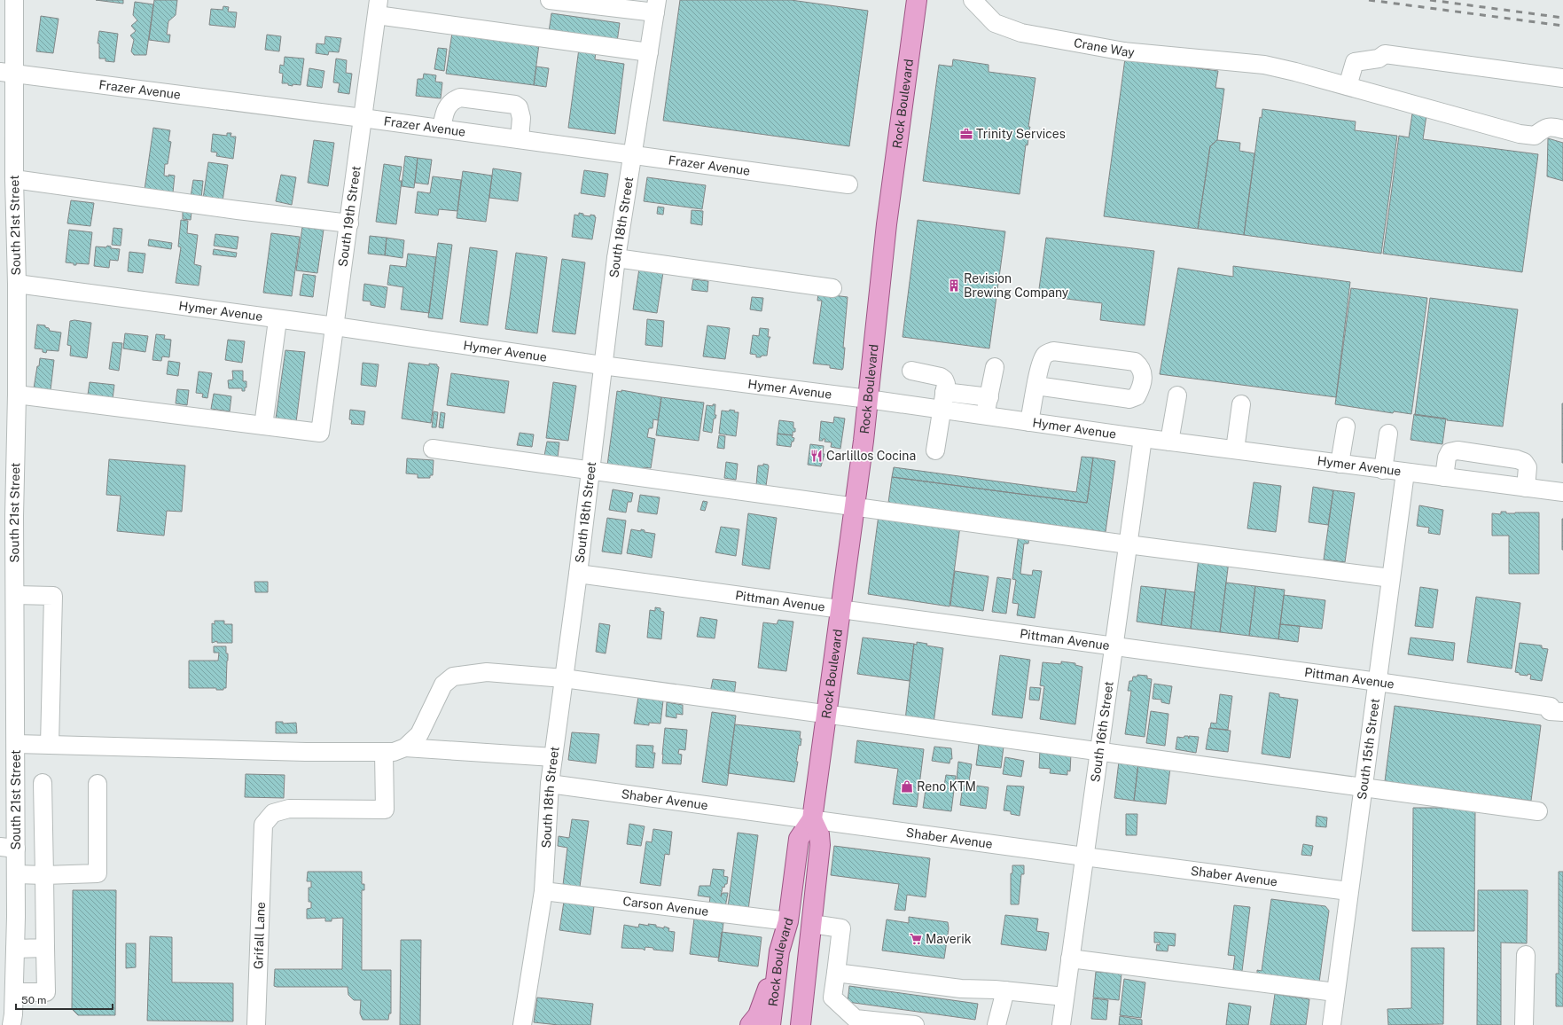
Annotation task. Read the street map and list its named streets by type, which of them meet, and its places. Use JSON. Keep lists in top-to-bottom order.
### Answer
{
  "streets": {
    "main road": ["Rock Boulevard"],
    "street": [
      "Crane Way",
      "Frazer Avenue",
      "South 19th Street",
      "South 21st Street",
      "South 18th Street",
      "Hymer Avenue",
      "Pittman Avenue",
      "South 16th Street",
      "South 15th Street",
      "Shaber Avenue",
      "Carson Avenue",
      "Grifall Lane"
    ]
  },
  "crossings": [
    ["Frazer Avenue", "South 19th Street"],
    ["Frazer Avenue", "South 21st Street"],
    ["Frazer Avenue", "South 18th Street"],
    ["Rock Boulevard", "Hymer Avenue"],
    ["Rock Boulevard", "Pittman Avenue"],
    ["Rock Boulevard", "Shaber Avenue"],
    ["Rock Boulevard", "Carson Avenue"],
    ["South 19th Street", "Hymer Avenue"],
    ["South 21st Street", "Hymer Avenue"],
    ["South 18th Street", "Hymer Avenue"],
    ["South 18th Street", "Pittman Avenue"],
    ["South 18th Street", "Shaber Avenue"],
    ["South 18th Street", "Carson Avenue"],
    ["Hymer Avenue", "South 16th Street"],
    ["Hymer Avenue", "South 15th Street"],
    ["Pittman Avenue", "South 16th Street"],
    ["Pittman Avenue", "South 15th Street"],
    ["South 16th Street", "Shaber Avenue"],
    ["South 15th Street", "Shaber Avenue"]
  ],
  "places": {
    "office": ["Trinity Services"],
    "building": ["Revision Brewing Company"],
    "restaurant": ["Carlillos Cocina"],
    "shop": ["Reno KTM"],
    "supermarket": ["Maverik"]
  },
  "scale_bar": "50 m"
}
